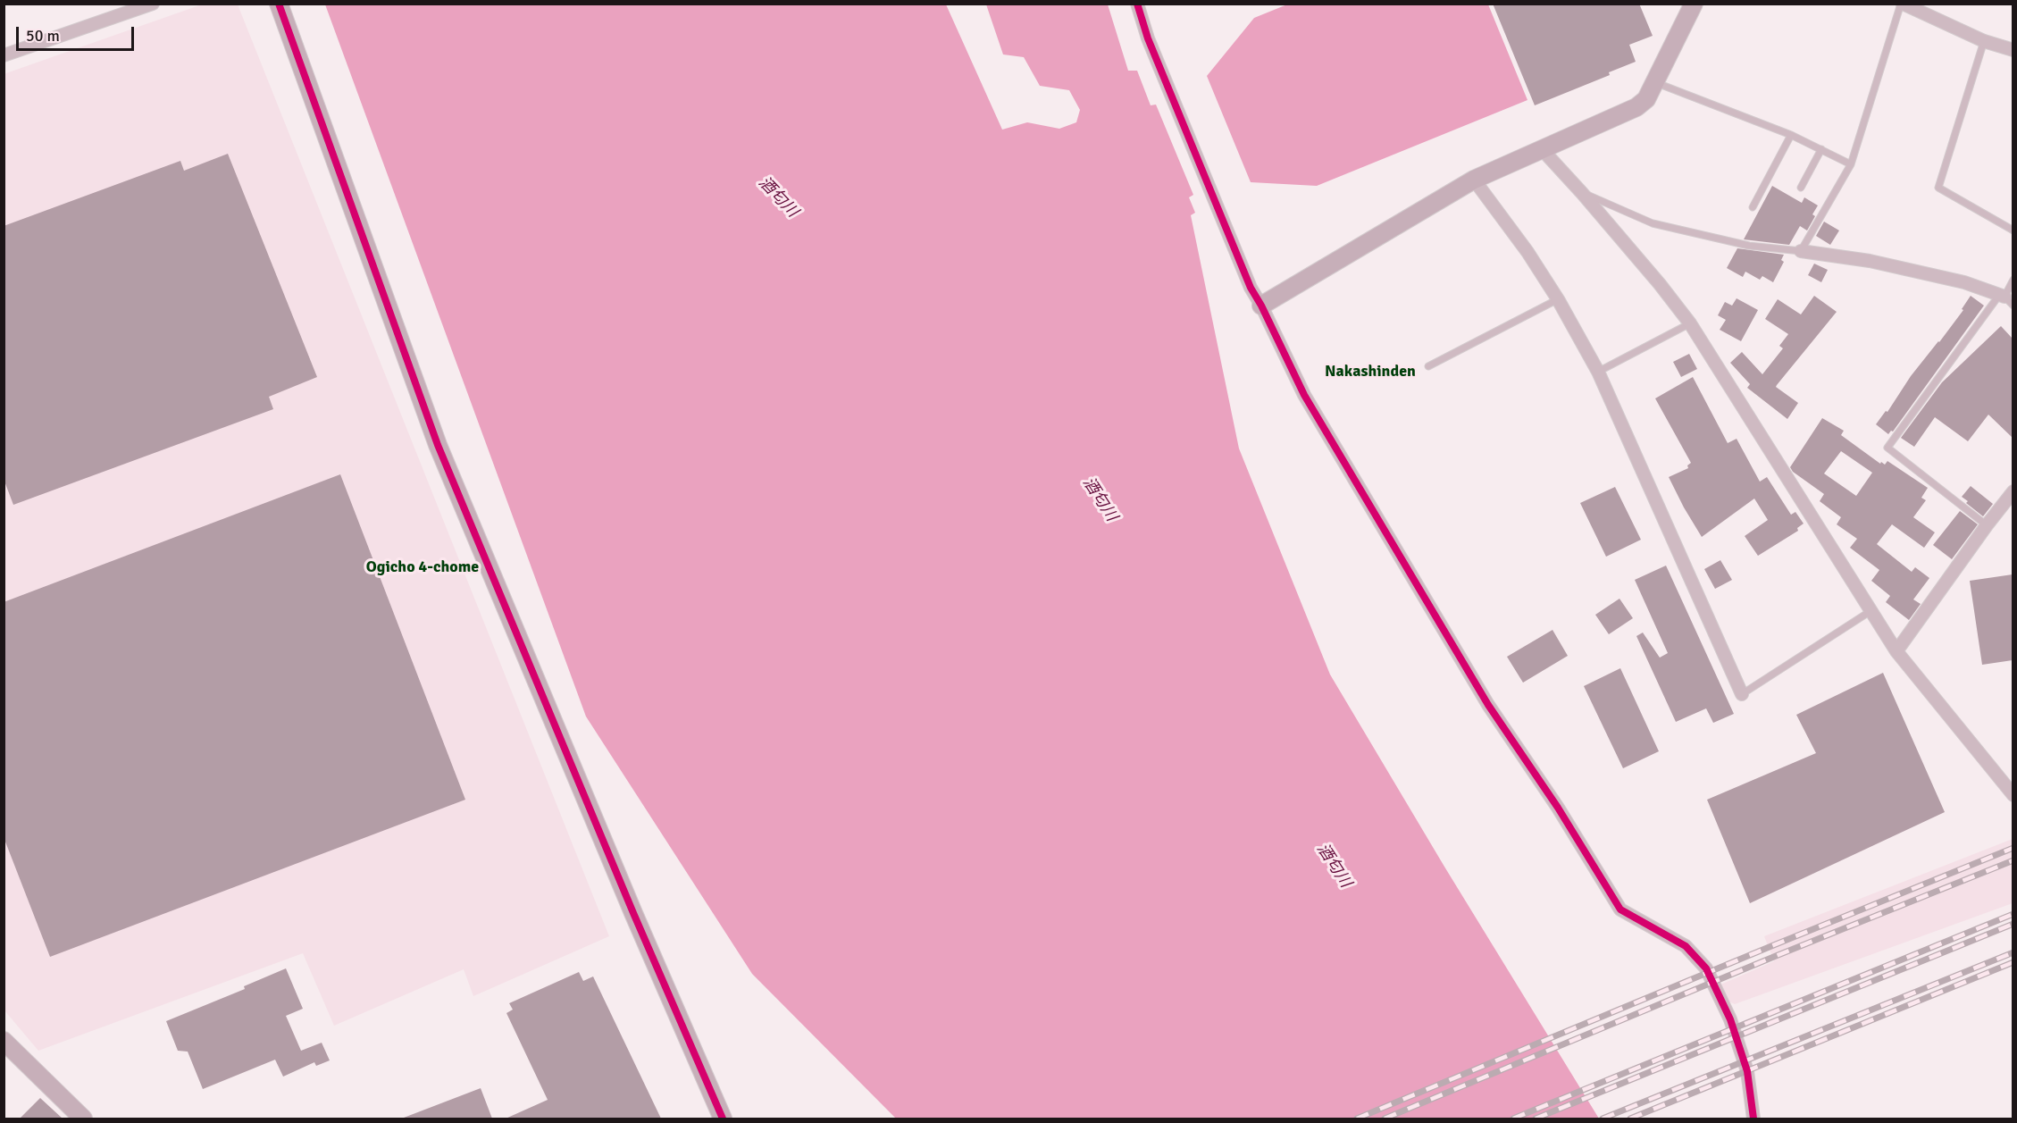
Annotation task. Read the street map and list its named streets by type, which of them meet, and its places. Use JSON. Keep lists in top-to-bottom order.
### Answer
{
  "districts": ["Nakashinden", "Ogicho 4-chome"],
  "water": ["酒匂川"],
  "scale_bar": "50 m"
}
